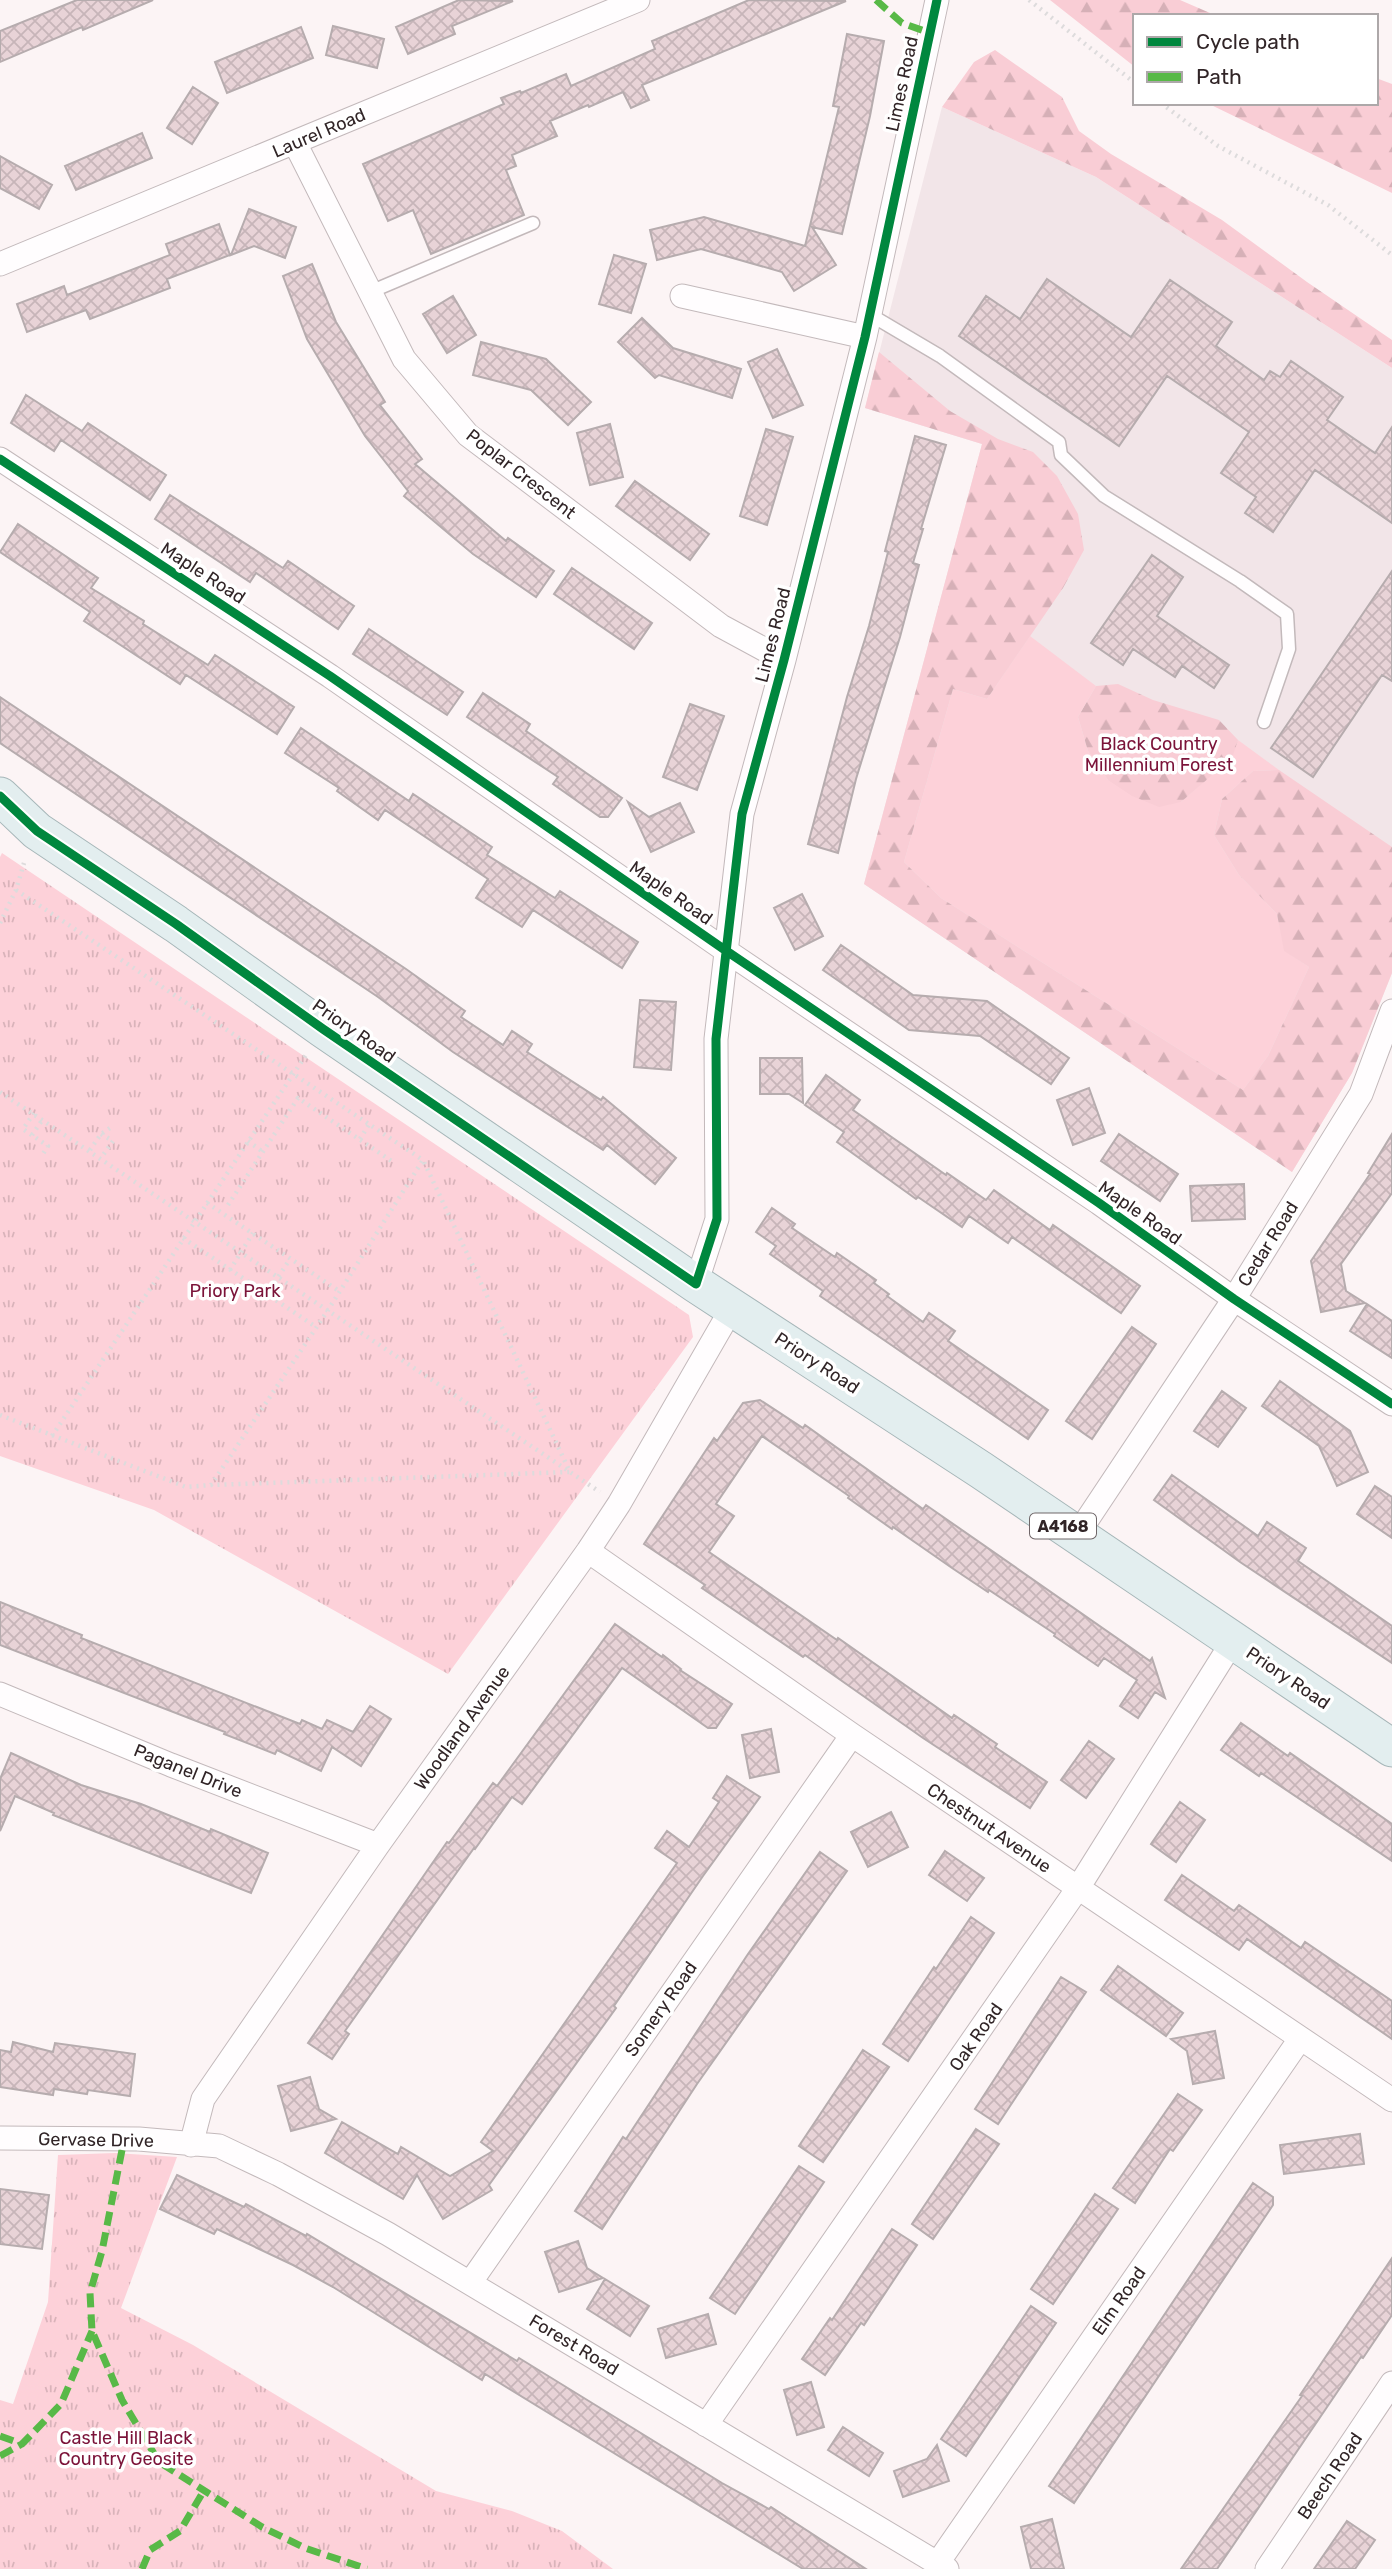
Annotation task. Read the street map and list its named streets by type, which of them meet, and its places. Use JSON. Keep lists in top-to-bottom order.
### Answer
{
  "streets": {
    "main road": ["Priory Road", "A4168"],
    "street": [
      "Limes Road",
      "Laurel Road",
      "Poplar Crescent",
      "Maple Road",
      "Cedar Road",
      "Woodland Avenue",
      "Paganel Drive",
      "Chestnut Avenue",
      "Somery Road",
      "Oak Road",
      "Gervase Drive",
      "Elm Road",
      "Forest Road",
      "Beech Road"
    ]
  },
  "crossings": [
    ["Limes Road", "Poplar Crescent"],
    ["Limes Road", "Maple Road"],
    ["Limes Road", "Priory Road"],
    ["Laurel Road", "Poplar Crescent"],
    ["Maple Road", "Cedar Road"],
    ["Priory Road", "Cedar Road"],
    ["Priory Road", "Woodland Avenue"],
    ["Priory Road", "Oak Road"],
    ["Woodland Avenue", "Paganel Drive"],
    ["Woodland Avenue", "Chestnut Avenue"],
    ["Woodland Avenue", "Gervase Drive"],
    ["Woodland Avenue", "Forest Road"],
    ["Chestnut Avenue", "Somery Road"],
    ["Chestnut Avenue", "Oak Road"],
    ["Chestnut Avenue", "Elm Road"],
    ["Somery Road", "Forest Road"],
    ["Oak Road", "Forest Road"],
    ["Gervase Drive", "Forest Road"],
    ["Elm Road", "Forest Road"]
  ],
  "parks": ["Black Country Millennium Forest", "Priory Park", "Castle Hill Black Country Geosite"],
  "legend": ["Cycle path", "Path"]
}
